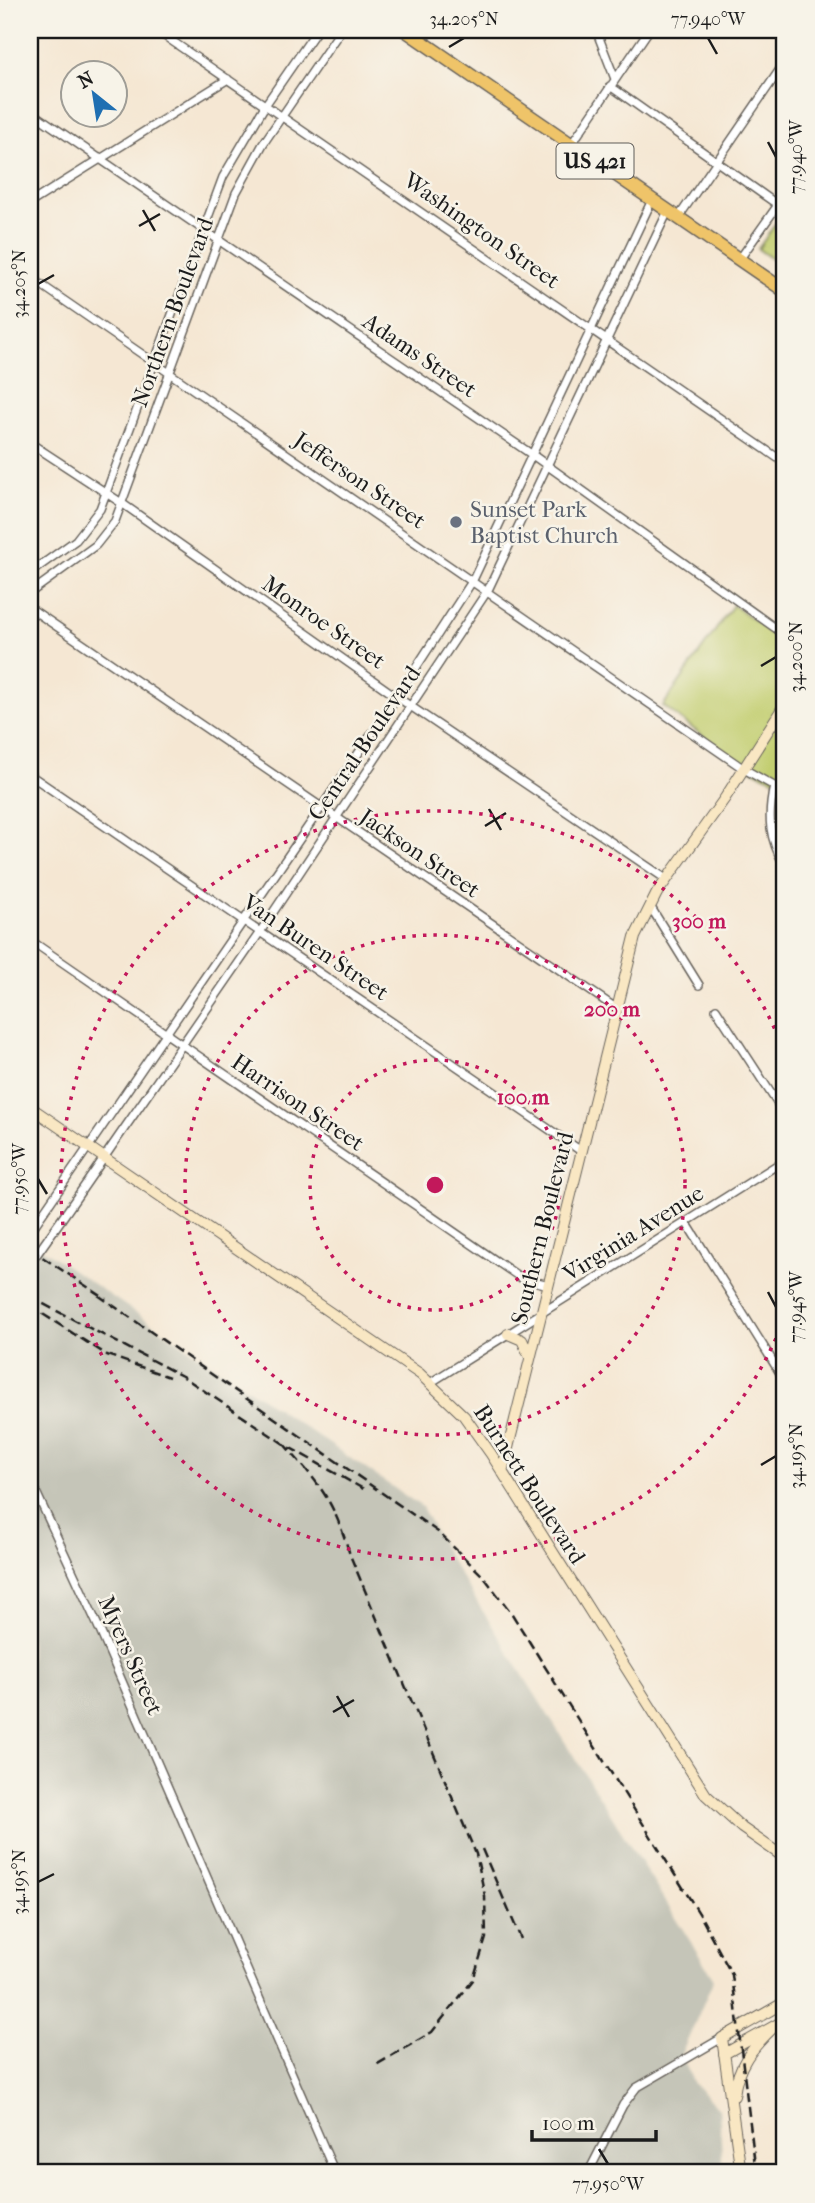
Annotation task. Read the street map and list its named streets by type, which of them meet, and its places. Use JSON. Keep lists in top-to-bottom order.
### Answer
{
  "streets": {
    "highway": ["US 421"],
    "main road": ["Southern Boulevard", "Burnett Boulevard"],
    "street": [
      "Washington Street",
      "Northern Boulevard",
      "Adams Street",
      "Jefferson Street",
      "Monroe Street",
      "Central Boulevard",
      "Jackson Street",
      "Van Buren Street",
      "Harrison Street",
      "Virginia Avenue",
      "Myers Street"
    ]
  },
  "crossings": [
    ["US 421", "Central Boulevard"],
    ["Washington Street", "Northern Boulevard"],
    ["Washington Street", "Central Boulevard"],
    ["Northern Boulevard", "Adams Street"],
    ["Northern Boulevard", "Jefferson Street"],
    ["Northern Boulevard", "Monroe Street"],
    ["Adams Street", "Central Boulevard"],
    ["Jefferson Street", "Central Boulevard"],
    ["Jefferson Street", "Southern Boulevard"],
    ["Monroe Street", "Central Boulevard"],
    ["Monroe Street", "Southern Boulevard"],
    ["Central Boulevard", "Jackson Street"],
    ["Central Boulevard", "Van Buren Street"],
    ["Central Boulevard", "Harrison Street"],
    ["Central Boulevard", "Burnett Boulevard"],
    ["Jackson Street", "Southern Boulevard"],
    ["Van Buren Street", "Southern Boulevard"],
    ["Harrison Street", "Southern Boulevard"],
    ["Southern Boulevard", "Virginia Avenue"],
    ["Southern Boulevard", "Burnett Boulevard"],
    ["Virginia Avenue", "Burnett Boulevard"]
  ],
  "places": ["Sunset Park Baptist Church"],
  "scale_bar": "100 m",
  "north": "top left",
  "coordinates": [
    "34.205°N",
    "77.940°W",
    "34.200°N",
    "77.950°W",
    "77.945°W",
    "34.195°N"
  ],
  "rings": ["300 m", "200 m", "100 m"]
}
